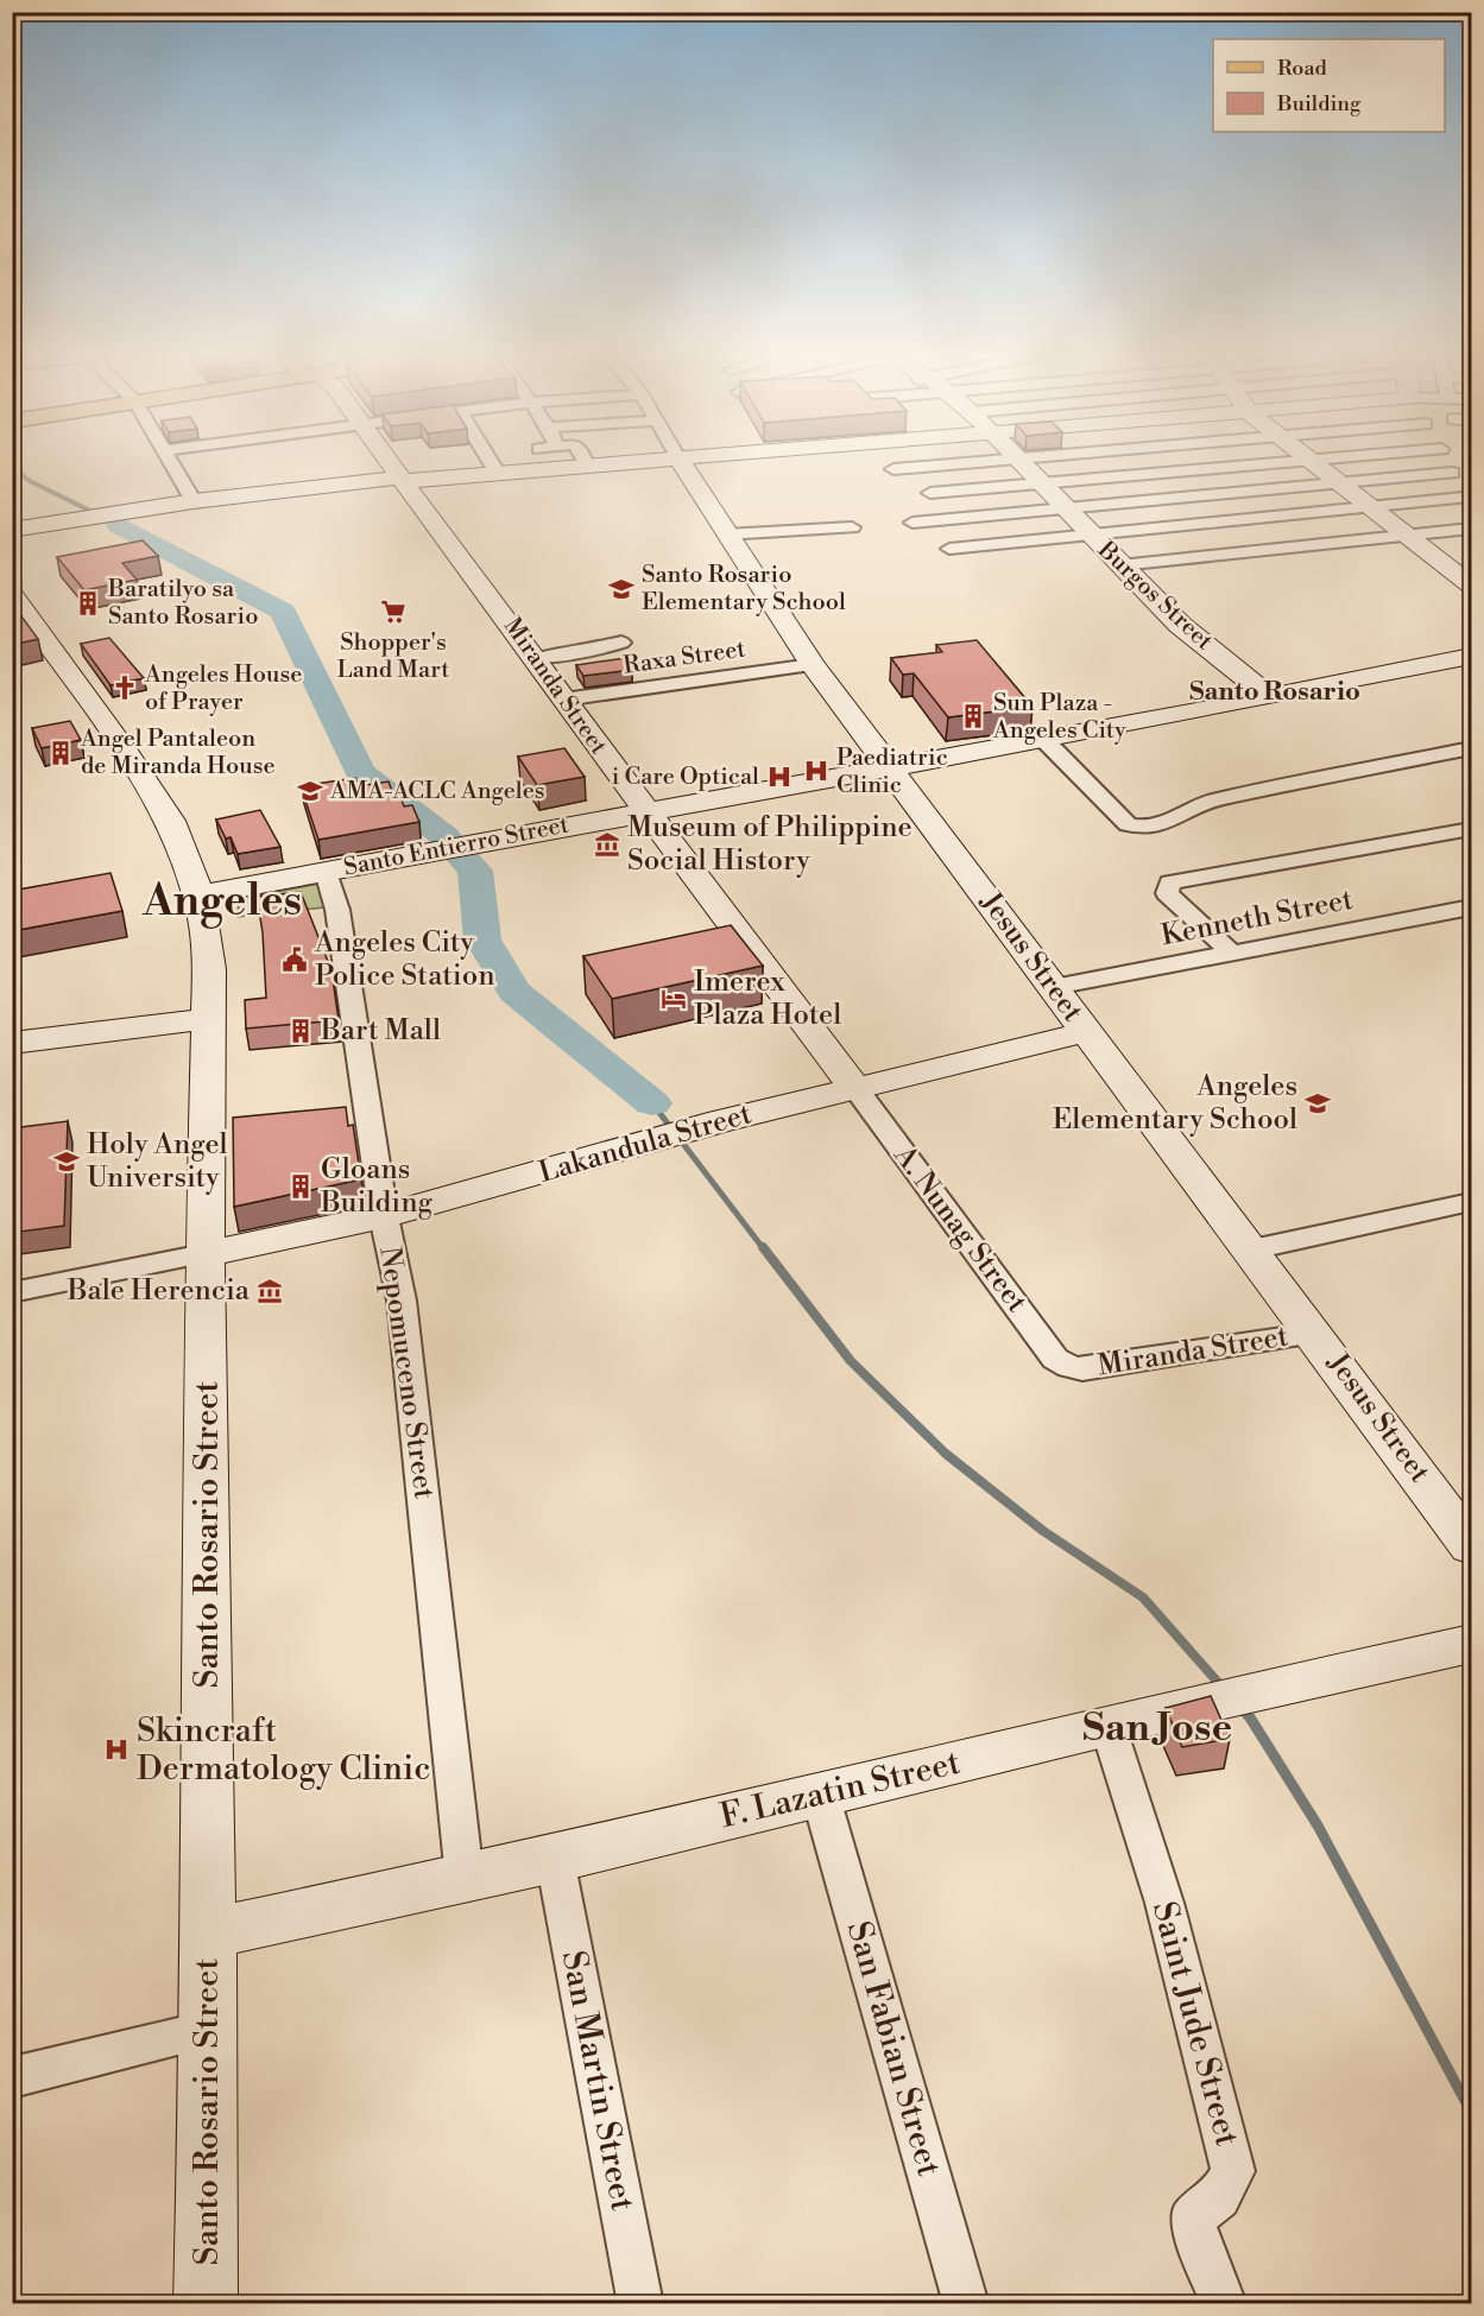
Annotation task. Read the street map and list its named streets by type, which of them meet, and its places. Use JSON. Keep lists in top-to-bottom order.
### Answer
{
  "streets": {
    "street": [
      "Burgos Street",
      "Raxa Street",
      "Miranda Street",
      "Santo Entierro Street",
      "Kenneth Street",
      "Jesus Street",
      "Lakandula Street",
      "A. Nunag Street",
      "Nepomuceno Street",
      "Santo Rosario Street",
      "F. Lazatin Street",
      "Saint Jude Street",
      "San Fabian Street",
      "San Martin Street"
    ]
  },
  "crossings": [
    ["Burgos Street", "Santo Entierro Street"],
    ["Raxa Street", "Miranda Street"],
    ["Raxa Street", "Jesus Street"],
    ["Miranda Street", "Santo Entierro Street"],
    ["Miranda Street", "Jesus Street"],
    ["Miranda Street", "Lakandula Street"],
    ["Miranda Street", "A. Nunag Street"],
    ["Santo Entierro Street", "Jesus Street"],
    ["Santo Entierro Street", "Nepomuceno Street"],
    ["Santo Entierro Street", "Santo Rosario Street"],
    ["Kenneth Street", "Jesus Street"],
    ["Jesus Street", "Lakandula Street"],
    ["Lakandula Street", "A. Nunag Street"],
    ["Lakandula Street", "Nepomuceno Street"],
    ["Lakandula Street", "Santo Rosario Street"],
    ["Nepomuceno Street", "F. Lazatin Street"],
    ["Santo Rosario Street", "F. Lazatin Street"],
    ["F. Lazatin Street", "Saint Jude Street"],
    ["F. Lazatin Street", "San Fabian Street"],
    ["F. Lazatin Street", "San Martin Street"]
  ],
  "districts": ["Santo Rosario", "Angeles", "San Jose"],
  "places": {
    "school or university": [
      "Santo Rosario Elementary School",
      "AMA-ACLC Angeles",
      "Angeles Elementary School",
      "Holy Angel University"
    ],
    "building": [
      "Baratilyo sa Santo Rosario",
      "Sun Plaza - Angeles City",
      "Angel Pantaleon de Miranda House",
      "Bart Mall",
      "Gloans Building"
    ],
    "supermarket": ["Shopper's Land Mart"],
    "church": ["Angeles House of Prayer"],
    "hospital": ["Paediatric Clinic", "i Care Optical", "Skincraft Dermatology Clinic"],
    "museum": ["Museum of Philippine Social History", "Bale Herencia"],
    "public building": ["Angeles City Police Station"],
    "hotel": ["Imerex Plaza Hotel"]
  },
  "legend": ["Road", "Building"]
}
